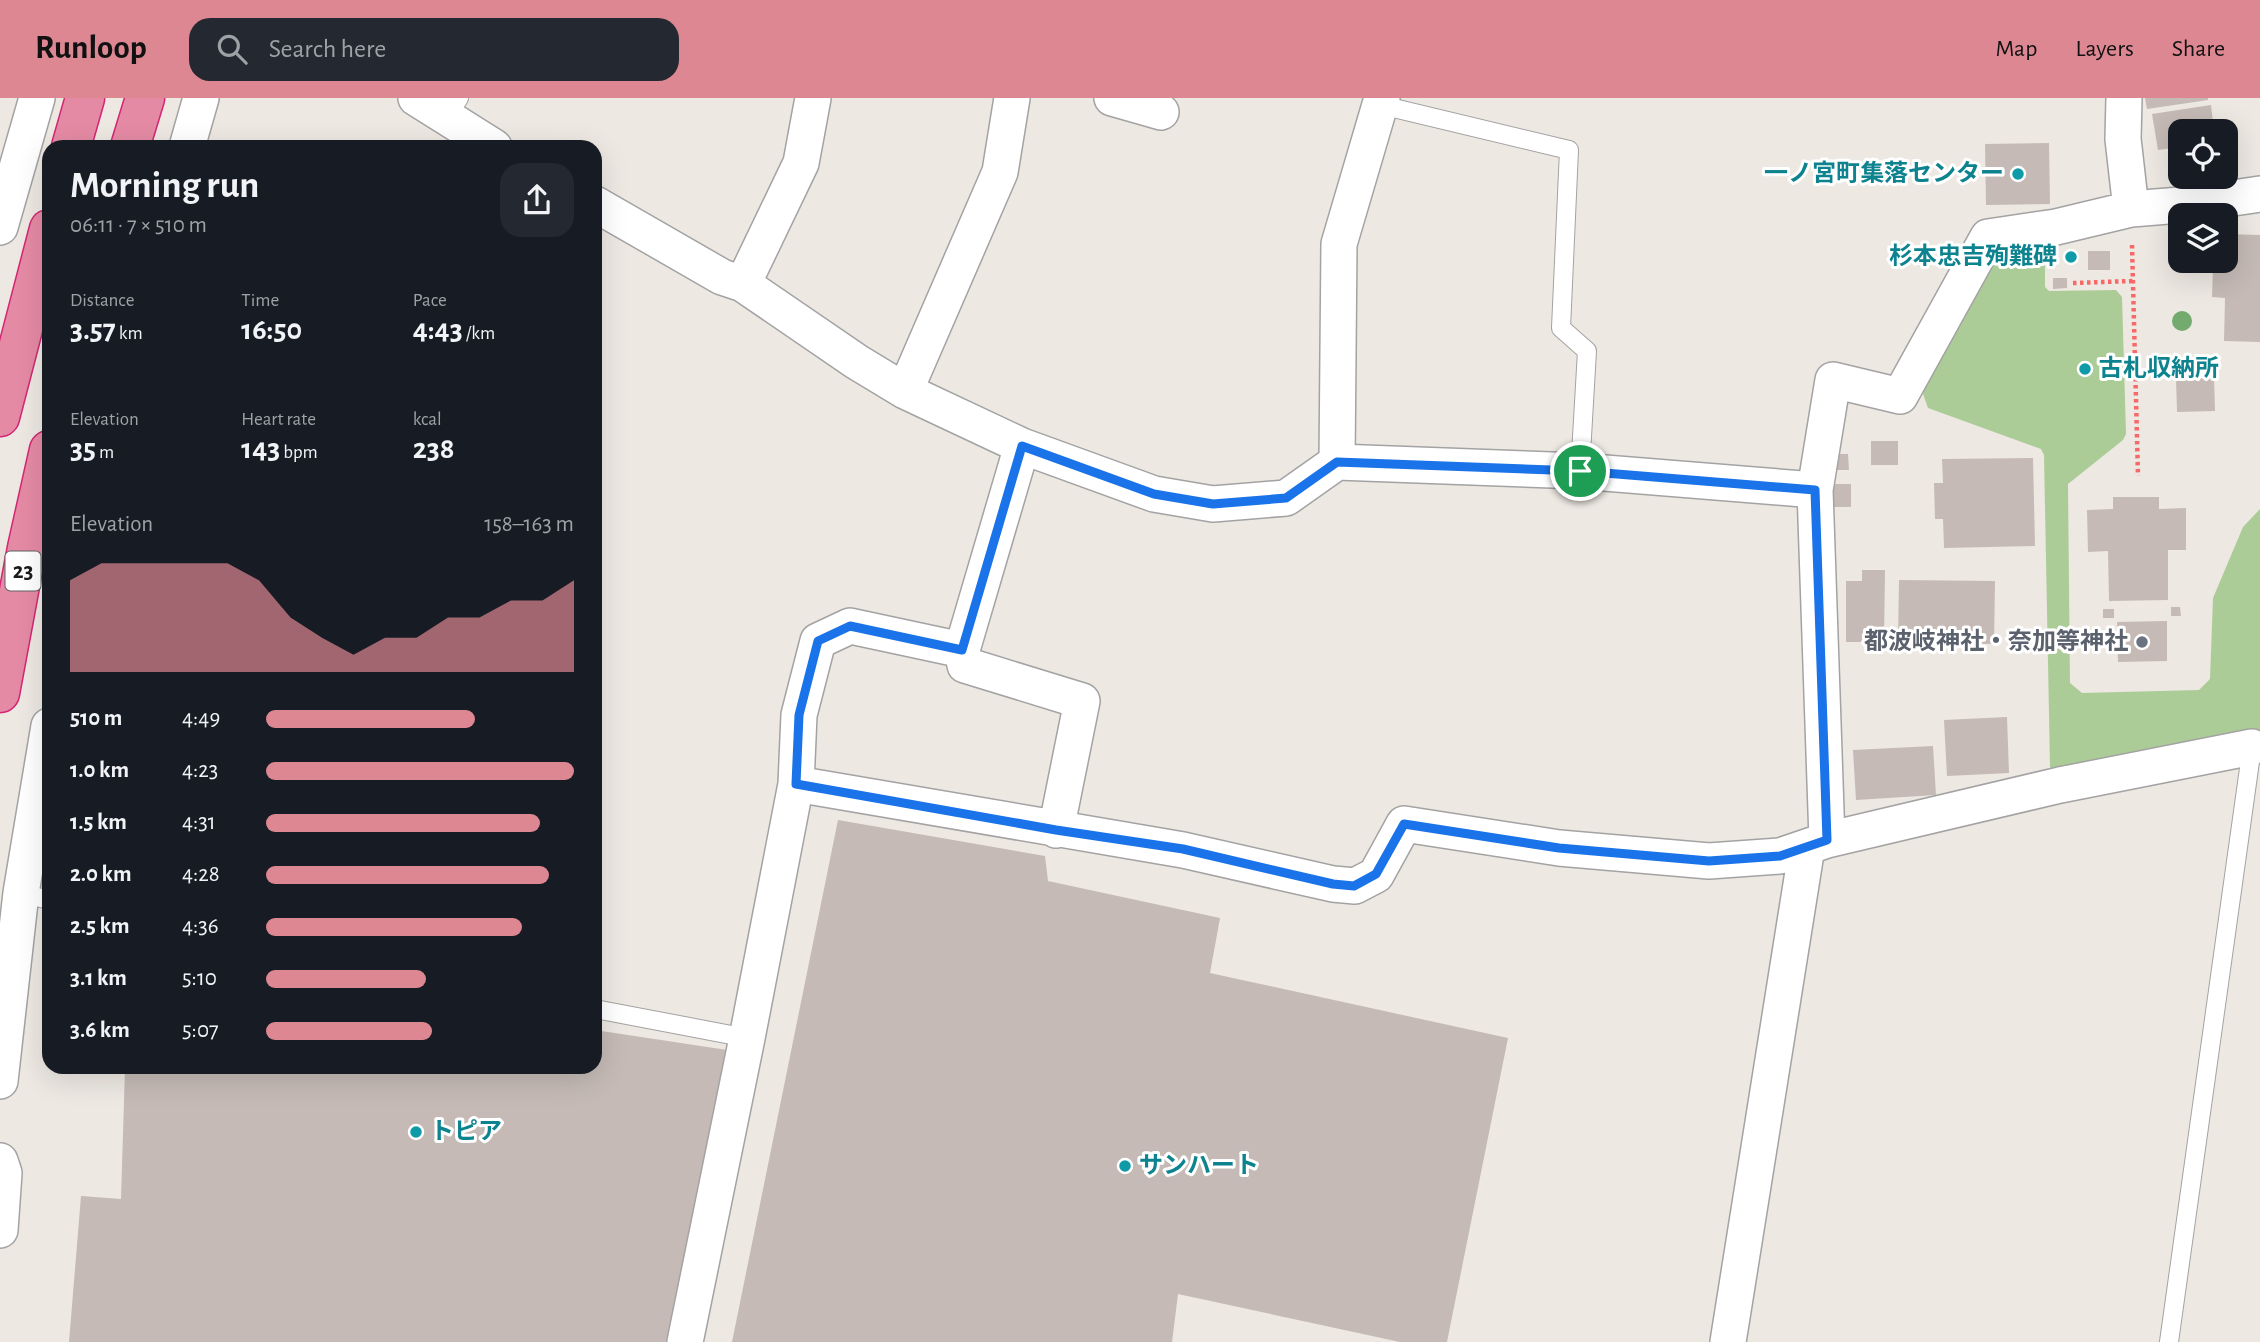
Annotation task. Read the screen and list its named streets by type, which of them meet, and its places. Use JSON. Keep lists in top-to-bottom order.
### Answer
{
  "streets": {
    "highway": ["23"]
  },
  "places": [
    "一ノ宮町集落センター",
    "杉本忠吉殉難碑",
    "古札収納所",
    "都波岐神社・奈加等神社",
    "トピア",
    "サンハート"
  ],
  "page": {
    "header": "Runloop",
    "search": "Search here",
    "nav": ["Map", "Layers", "Share"],
    "heading": ["Morning run", "06:11 · 7 × 510 m"],
    "stats": [
      ["Distance", "3.57 km"],
      ["Time", "16:50"],
      ["Pace", "4:43 /km"],
      ["Elevation", "35 m"],
      ["Heart rate", "143 bpm"],
      ["kcal", "238"]
    ],
    "chart": ["Elevation", "158–163 m"],
    "list": [
      {
        "name": "510 m",
        "note": "4:49"
      },
      {
        "name": "1.0 km",
        "note": "4:23"
      },
      {
        "name": "1.5 km",
        "note": "4:31"
      },
      {
        "name": "2.0 km",
        "note": "4:28"
      },
      {
        "name": "2.5 km",
        "note": "4:36"
      },
      {
        "name": "3.1 km",
        "note": "5:10"
      },
      {
        "name": "3.6 km",
        "note": "5:07"
      }
    ]
  }
}
